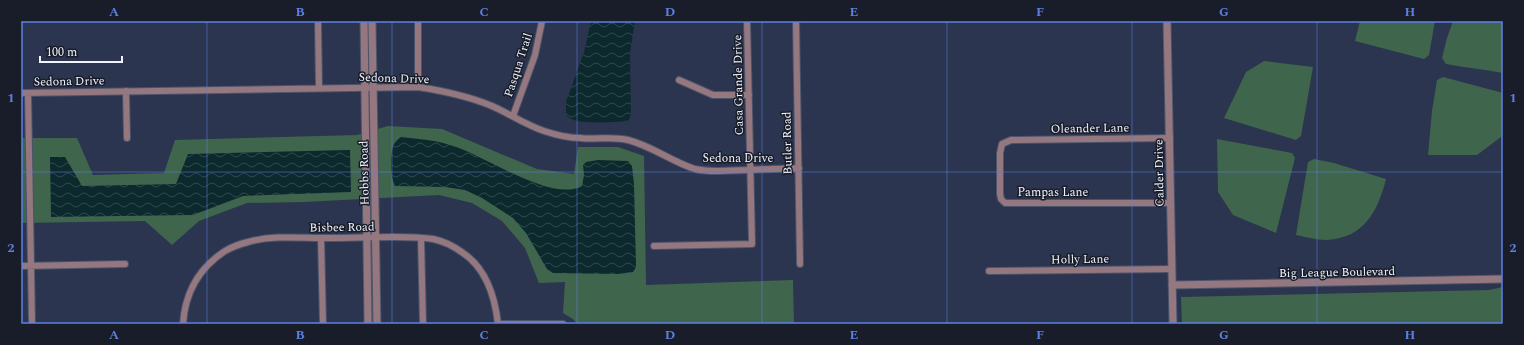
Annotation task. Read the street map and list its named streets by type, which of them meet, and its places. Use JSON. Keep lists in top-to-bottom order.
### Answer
{
  "streets": {
    "street": [
      "Pasqua Trail",
      "Sedona Drive",
      "Casa Grande Drive",
      "Oleander Lane",
      "Butler Road",
      "Hobbs Road",
      "Calder Drive",
      "Pampas Lane",
      "Bisbee Road",
      "Holly Lane",
      "Big League Boulevard"
    ]
  },
  "crossings": [
    ["Pasqua Trail", "Sedona Drive"],
    ["Sedona Drive", "Casa Grande Drive"],
    ["Sedona Drive", "Butler Road"],
    ["Sedona Drive", "Hobbs Road"],
    ["Oleander Lane", "Calder Drive"],
    ["Oleander Lane", "Pampas Lane"],
    ["Hobbs Road", "Bisbee Road"],
    ["Calder Drive", "Pampas Lane"],
    ["Calder Drive", "Holly Lane"],
    ["Calder Drive", "Big League Boulevard"]
  ],
  "scale_bar": "100 m",
  "grid": {
    "columns": [
      "A",
      "B",
      "C",
      "D",
      "E",
      "F",
      "G",
      "H"
    ],
    "rows": ["1", "2"]
  }
}
